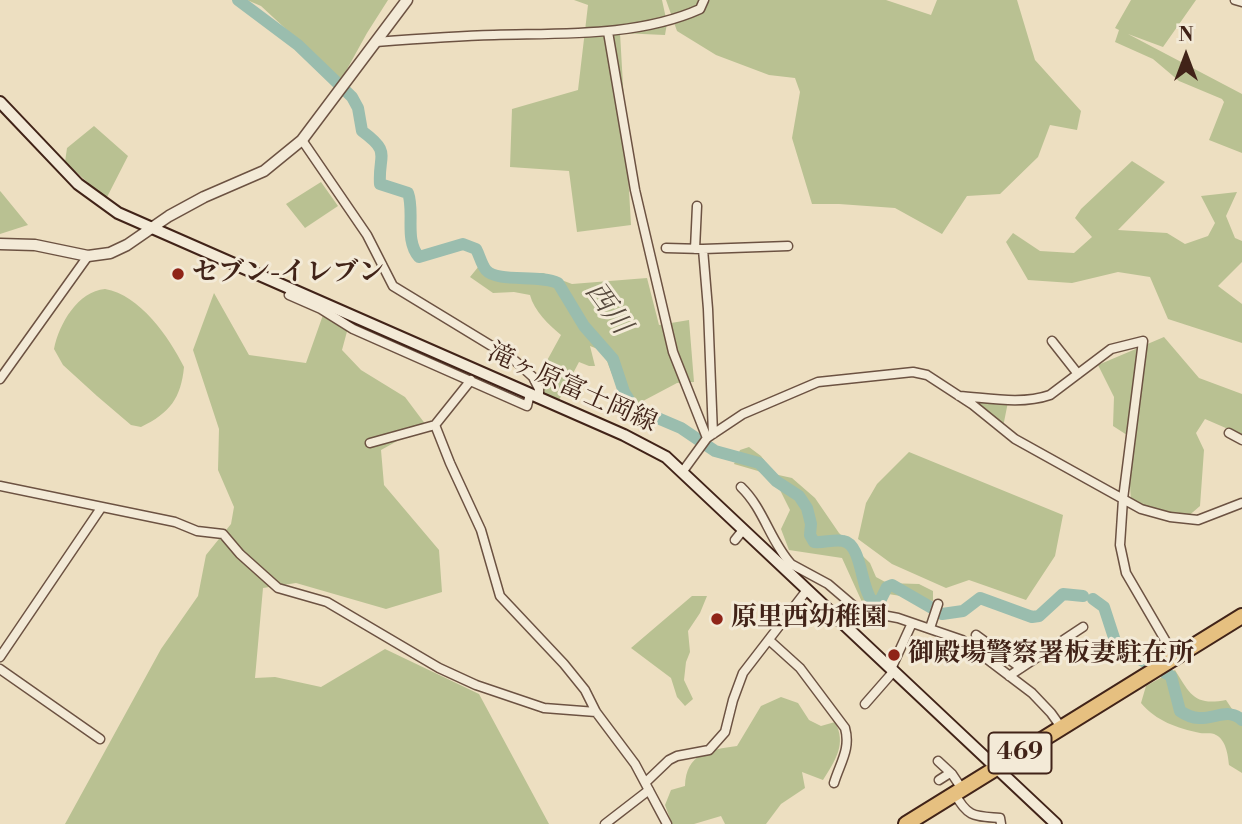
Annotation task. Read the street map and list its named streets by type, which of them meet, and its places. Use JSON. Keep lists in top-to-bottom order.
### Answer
{
  "streets": {
    "highway": ["469"],
    "main road": ["滝ヶ原富士岡線"]
  },
  "crossings": [
    ["滝ヶ原富士岡線", "469"]
  ],
  "water": ["西川"],
  "places": ["セブン-イレブン", "原里西幼稚園", "御殿場警察署板妻駐在所"],
  "north": "top"
}
